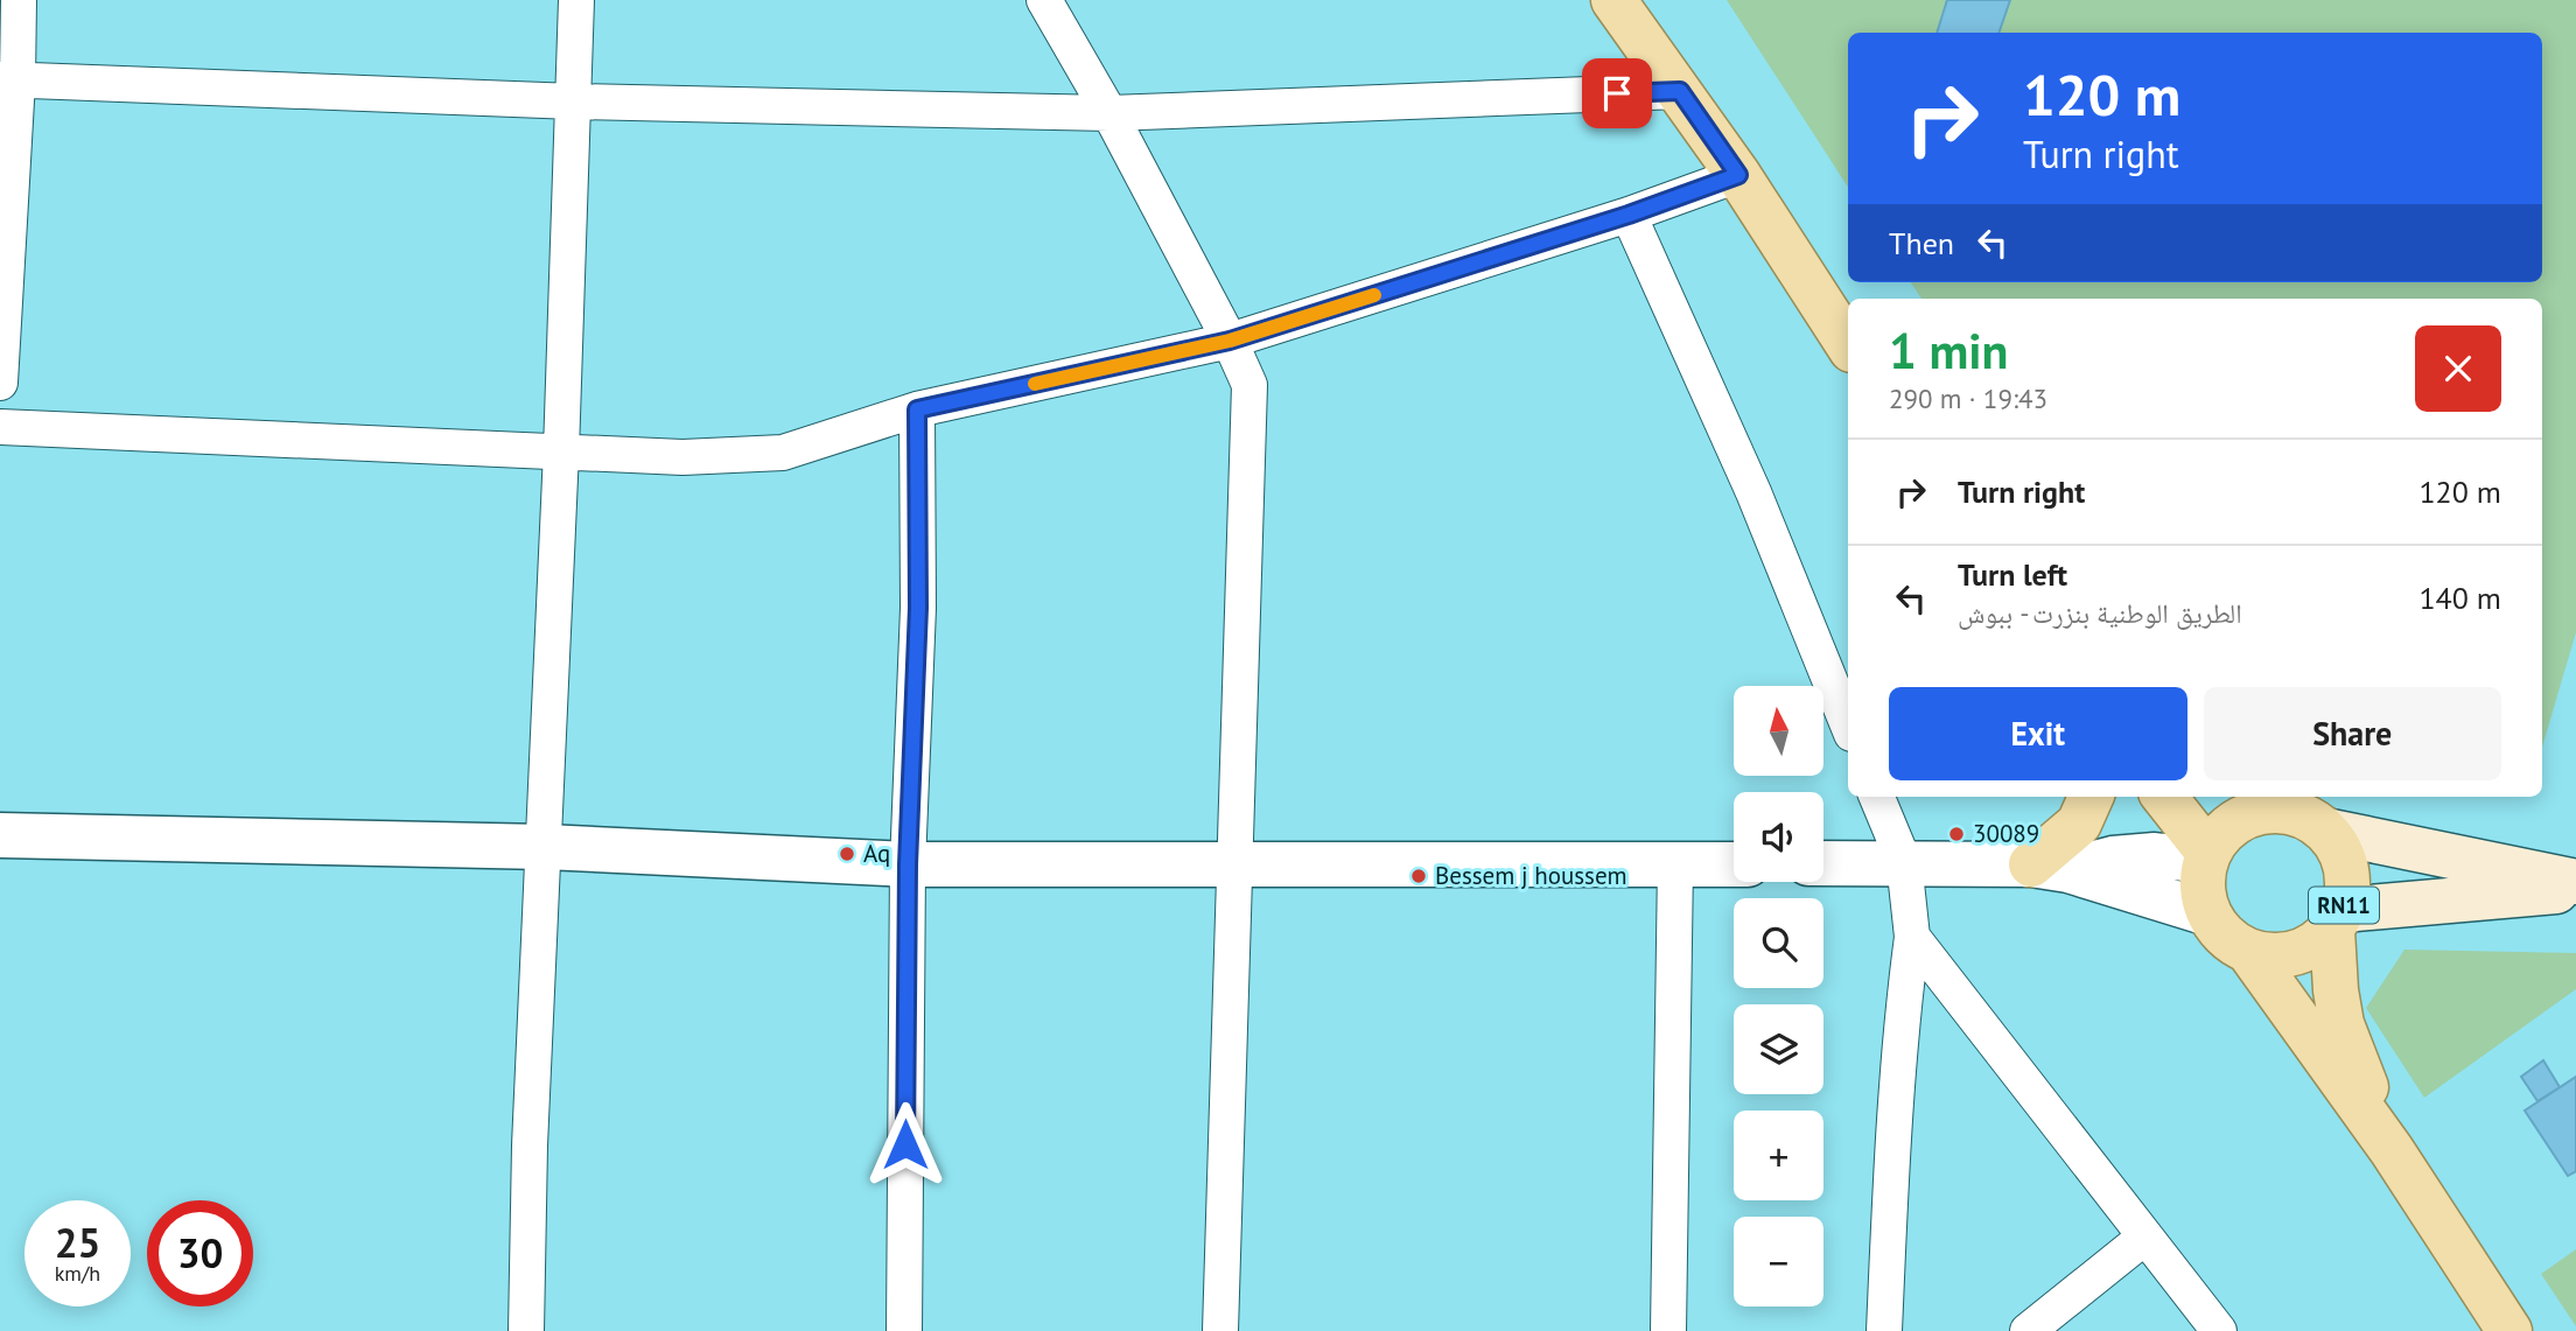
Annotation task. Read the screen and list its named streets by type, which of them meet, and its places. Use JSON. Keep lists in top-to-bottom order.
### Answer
{
  "streets": {
    "main road": ["RN11"]
  },
  "places": ["30089", "Aq", "Bessem j houssem"],
  "north": "top",
  "page": {
    "turn": ["120 m", "Turn right"],
    "then": "Then",
    "heading": ["1 min", "290 m · 19:43"],
    "list": [
      {
        "name": "Turn right",
        "value": "120 m"
      },
      {
        "name": "Turn left",
        "note": "الطريق الوطنية بنزرت - ببوش",
        "value": "140 m"
      }
    ],
    "buttons": ["Exit", "Share"],
    "map_buttons": ["+", "−"],
    "speed": "25 km/h",
    "limit": "30"
  }
}
